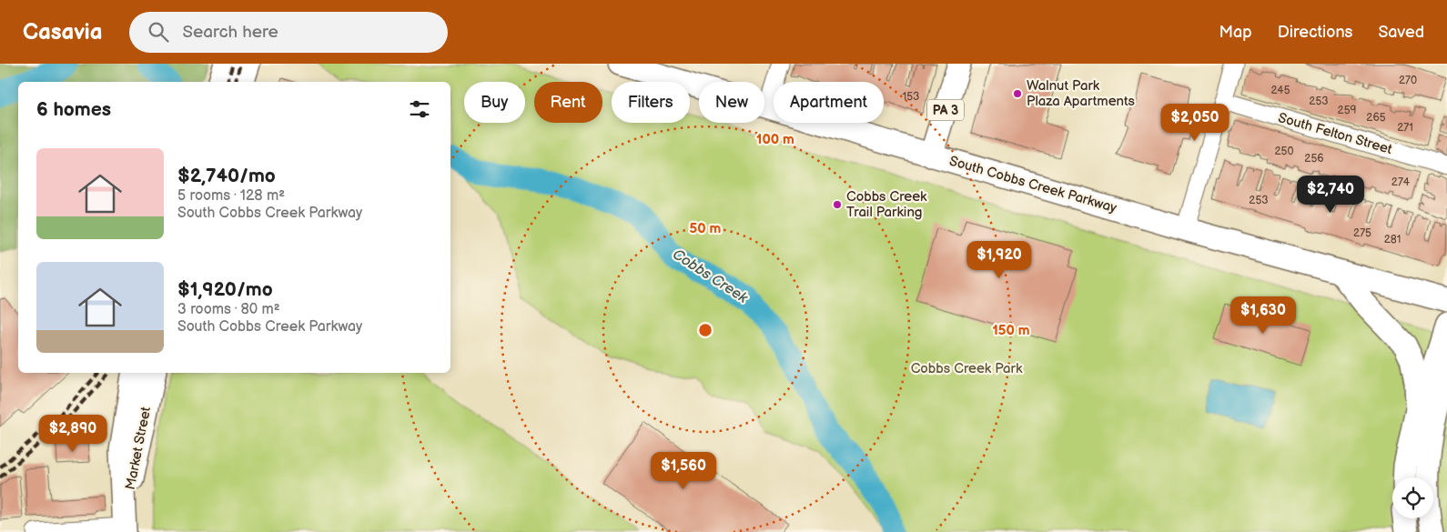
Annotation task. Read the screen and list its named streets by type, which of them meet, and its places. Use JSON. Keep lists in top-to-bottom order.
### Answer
{
  "streets": {
    "main road": ["PA 3", "South Cobbs Creek Parkway", "Market Street"],
    "street": ["South Felton Street"]
  },
  "crossings": [
    ["PA 3", "South Cobbs Creek Parkway"]
  ],
  "water": ["Cobbs Creek"],
  "parks": ["Cobbs Creek Park"],
  "places": ["Walnut Park Plaza Apartments", "Cobbs Creek Trail Parking"],
  "house_numbers": [
    "270",
    "245",
    "153",
    "253",
    "259",
    "265",
    "271",
    "250",
    "256",
    "274",
    "253",
    "275",
    "281"
  ],
  "page": {
    "header": "Casavia",
    "search": "Search here",
    "nav": ["Map", "Directions", "Saved"],
    "chip": [
      "Buy",
      "Rent",
      "Filters",
      "New",
      "Apartment"
    ],
    "heading": "6 homes",
    "price": [
      "$2,050",
      "$2,740",
      "$1,920",
      "$1,630",
      "$2,890",
      "$1,560"
    ],
    "list": [
      {
        "name": "$2,740/mo",
        "note": "5 rooms · 128 m² · South Cobbs Creek Parkway"
      },
      {
        "name": "$1,920/mo",
        "note": "3 rooms · 80 m² · South Cobbs Creek Parkway"
      }
    ]
  },
  "rings": ["100 m", "50 m", "150 m"]
}
